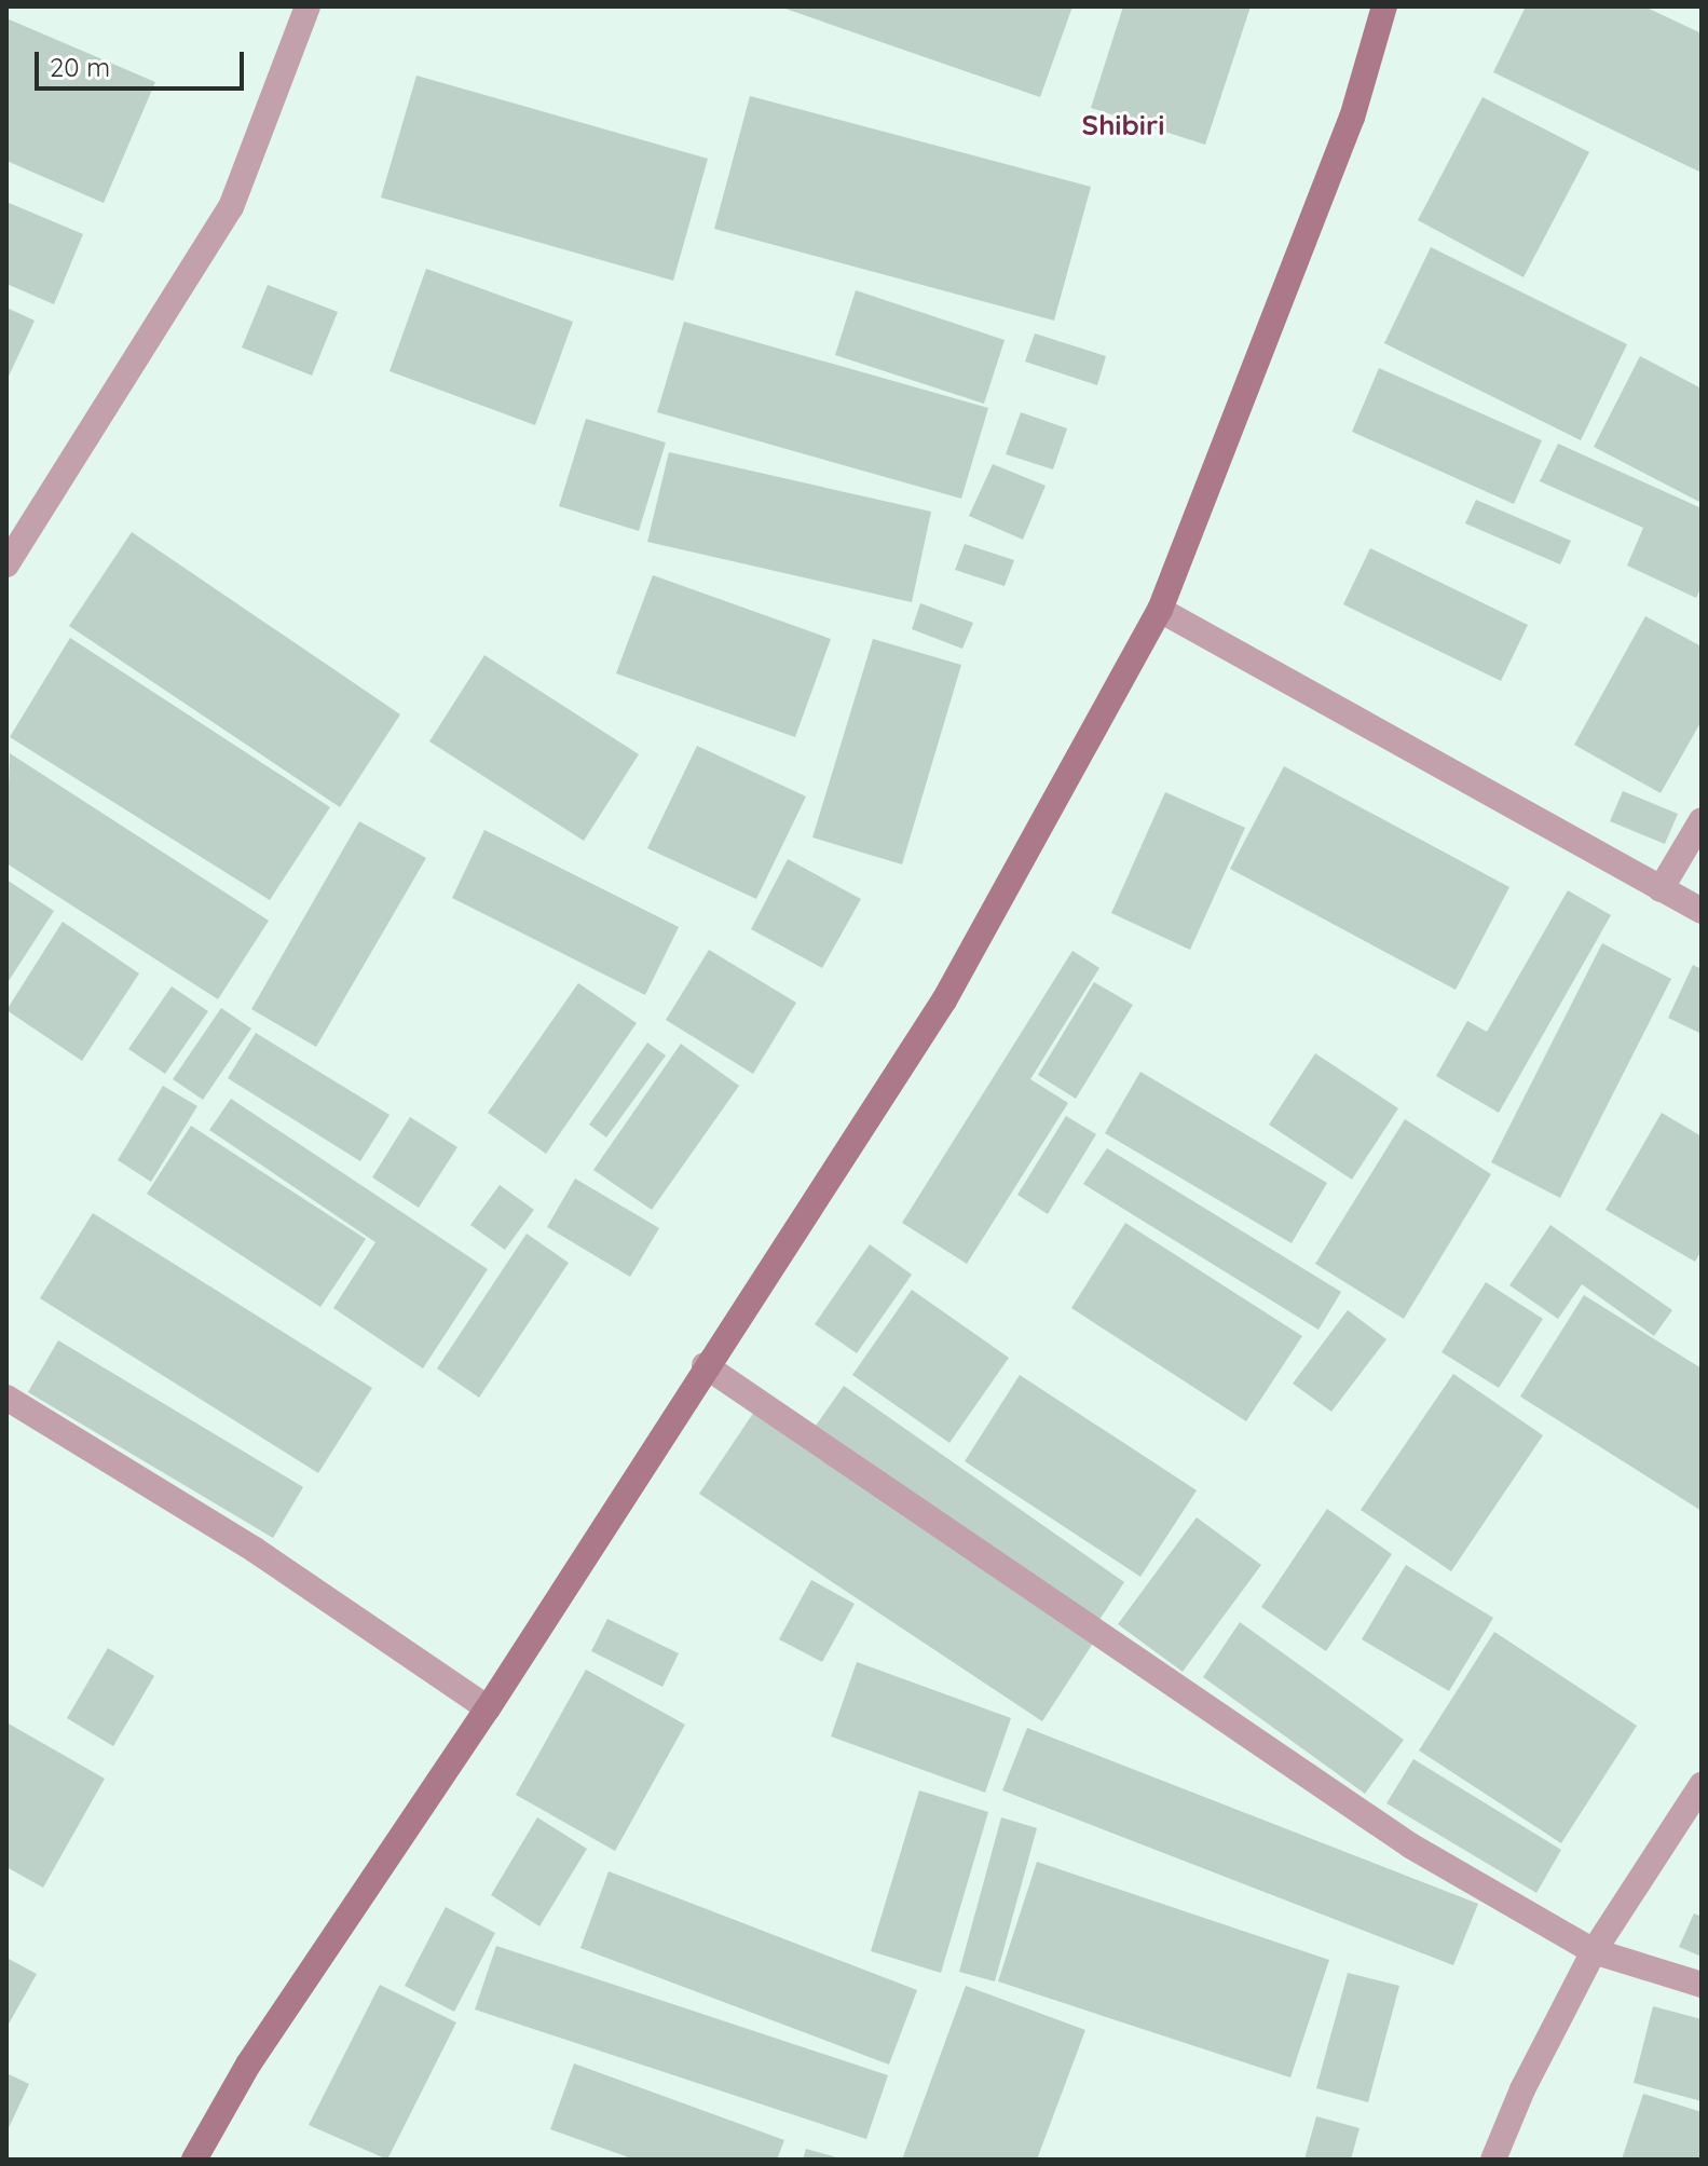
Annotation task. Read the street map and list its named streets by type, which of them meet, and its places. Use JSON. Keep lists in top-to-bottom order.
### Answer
{
  "districts": ["Shibiri"],
  "scale_bar": "20 m"
}
